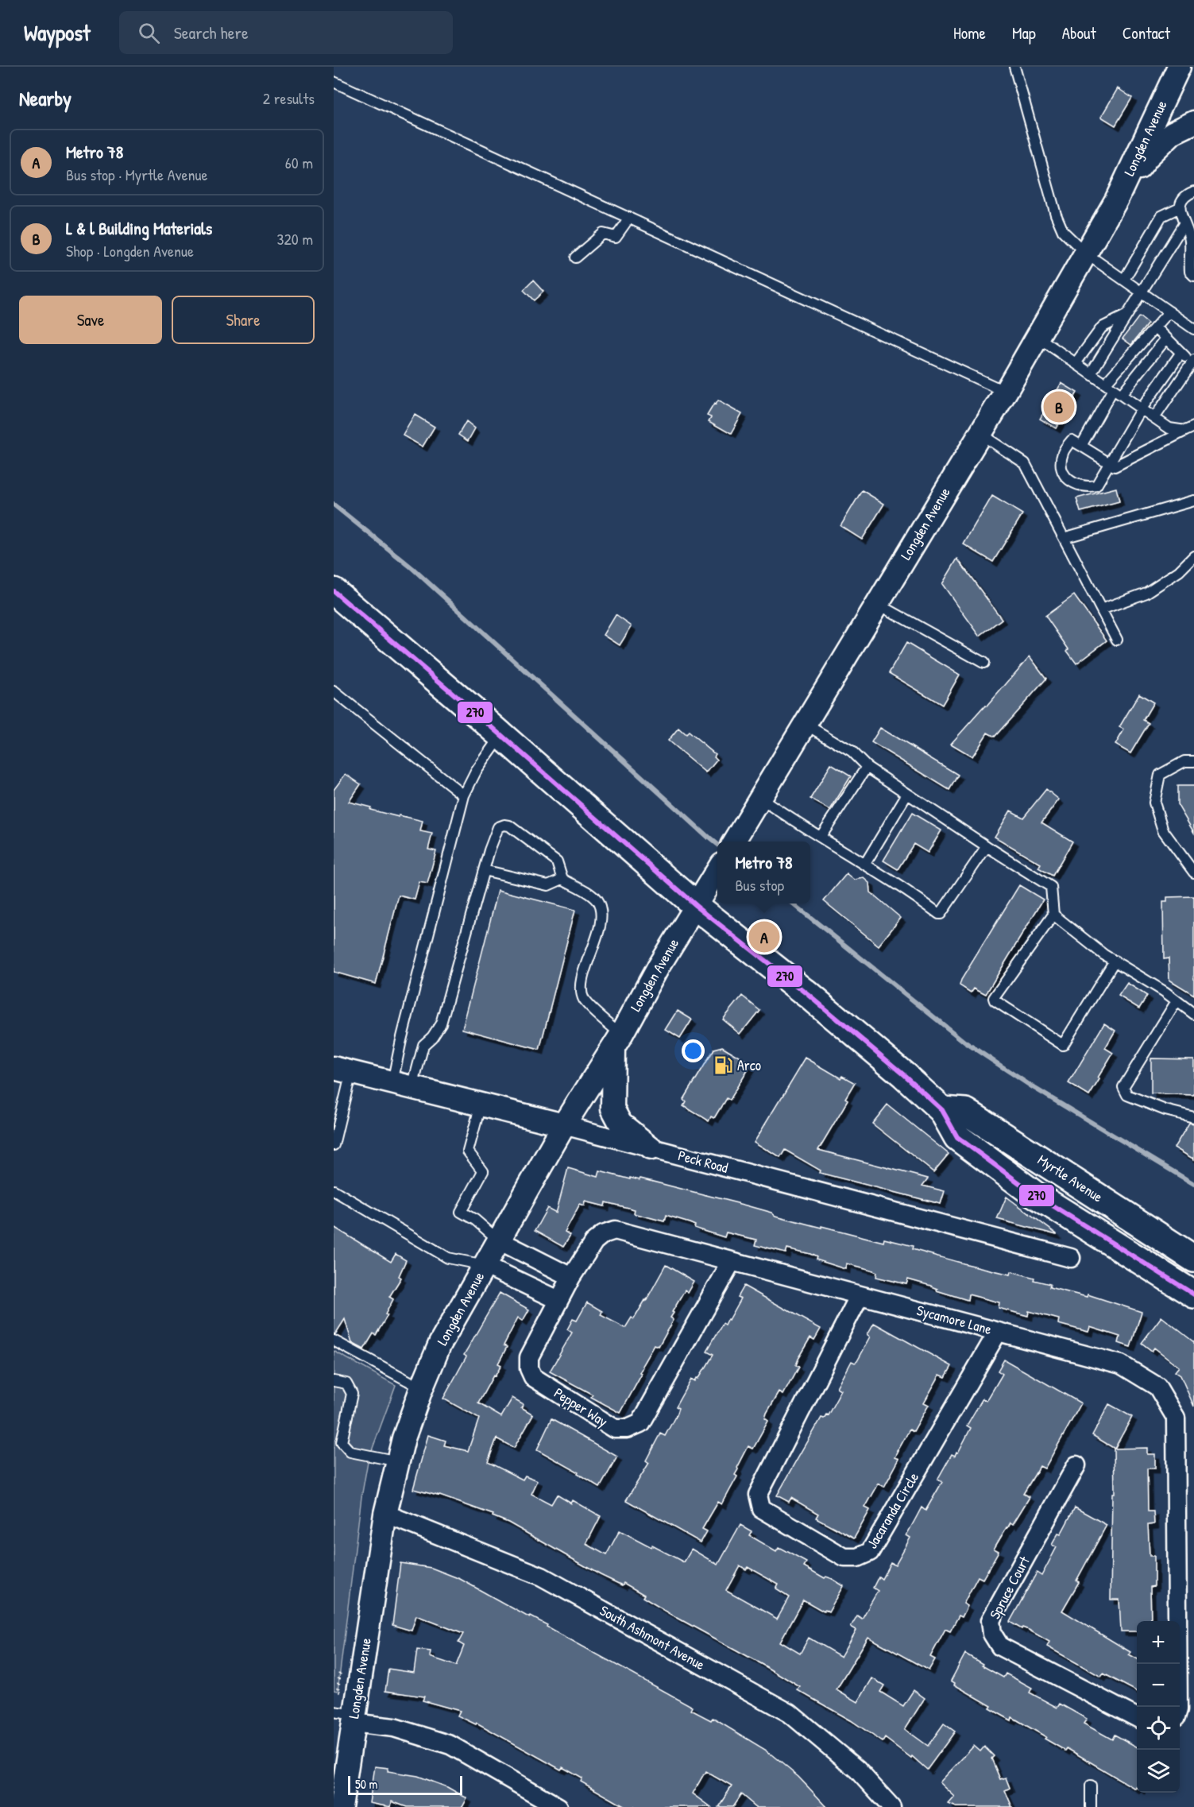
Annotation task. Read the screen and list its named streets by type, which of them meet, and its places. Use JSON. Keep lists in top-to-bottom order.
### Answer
{
  "streets": {
    "main road": ["Myrtle Avenue"],
    "street": [
      "Longden Avenue",
      "Peck Road",
      "Sycamore Lane",
      "Pepper Way",
      "Jacaranda Circle",
      "Spruce Court",
      "South Ashmont Avenue"
    ]
  },
  "crossings": [
    ["Longden Avenue", "Peck Road"],
    ["Longden Avenue", "South Ashmont Avenue"],
    ["Sycamore Lane", "Pepper Way"],
    ["Sycamore Lane", "Jacaranda Circle"]
  ],
  "places": {
    "fuel station": ["Arco"]
  },
  "lines": ["transit line 270"],
  "scale_bar": "50 m",
  "page": {
    "header": "Waypost",
    "search": "Search here",
    "nav": [
      "Home",
      "Map",
      "About",
      "Contact"
    ],
    "heading": ["Nearby", "2 results"],
    "list": [
      {
        "mark": "A",
        "name": "Metro 78",
        "note": "Bus stop · Myrtle Avenue",
        "value": "60 m"
      },
      {
        "mark": "B",
        "name": "L & l Building Materials",
        "note": "Shop · Longden Avenue",
        "value": "320 m"
      }
    ],
    "buttons": ["Save", "Share"],
    "pins": ["B", "A"],
    "popup": ["Metro 78", "Bus stop"],
    "map_buttons": ["+", "−"],
    "scale": "50 m"
  }
}
